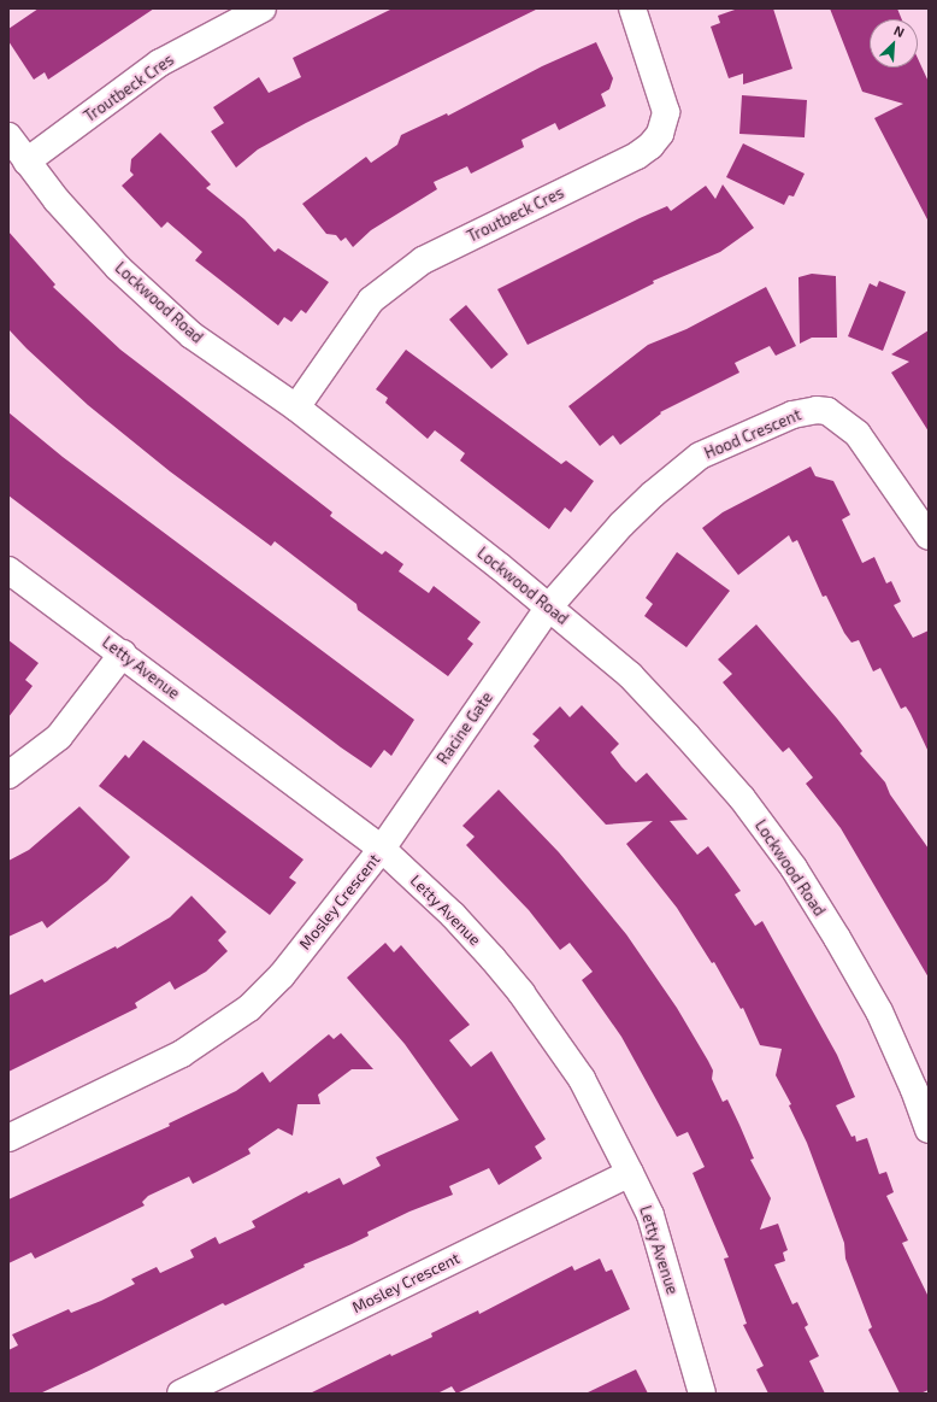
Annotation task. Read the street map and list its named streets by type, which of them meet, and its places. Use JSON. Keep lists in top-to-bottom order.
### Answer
{
  "streets": {
    "street": [
      "Troutbeck Cres",
      "Lockwood Road",
      "Hood Crescent",
      "Letty Avenue",
      "Racine Gate",
      "Mosley Crescent"
    ]
  },
  "crossings": [
    ["Troutbeck Cres", "Lockwood Road"],
    ["Lockwood Road", "Hood Crescent"],
    ["Lockwood Road", "Racine Gate"],
    ["Hood Crescent", "Racine Gate"],
    ["Letty Avenue", "Racine Gate"],
    ["Letty Avenue", "Mosley Crescent"],
    ["Racine Gate", "Mosley Crescent"]
  ],
  "north": "top right"
}
